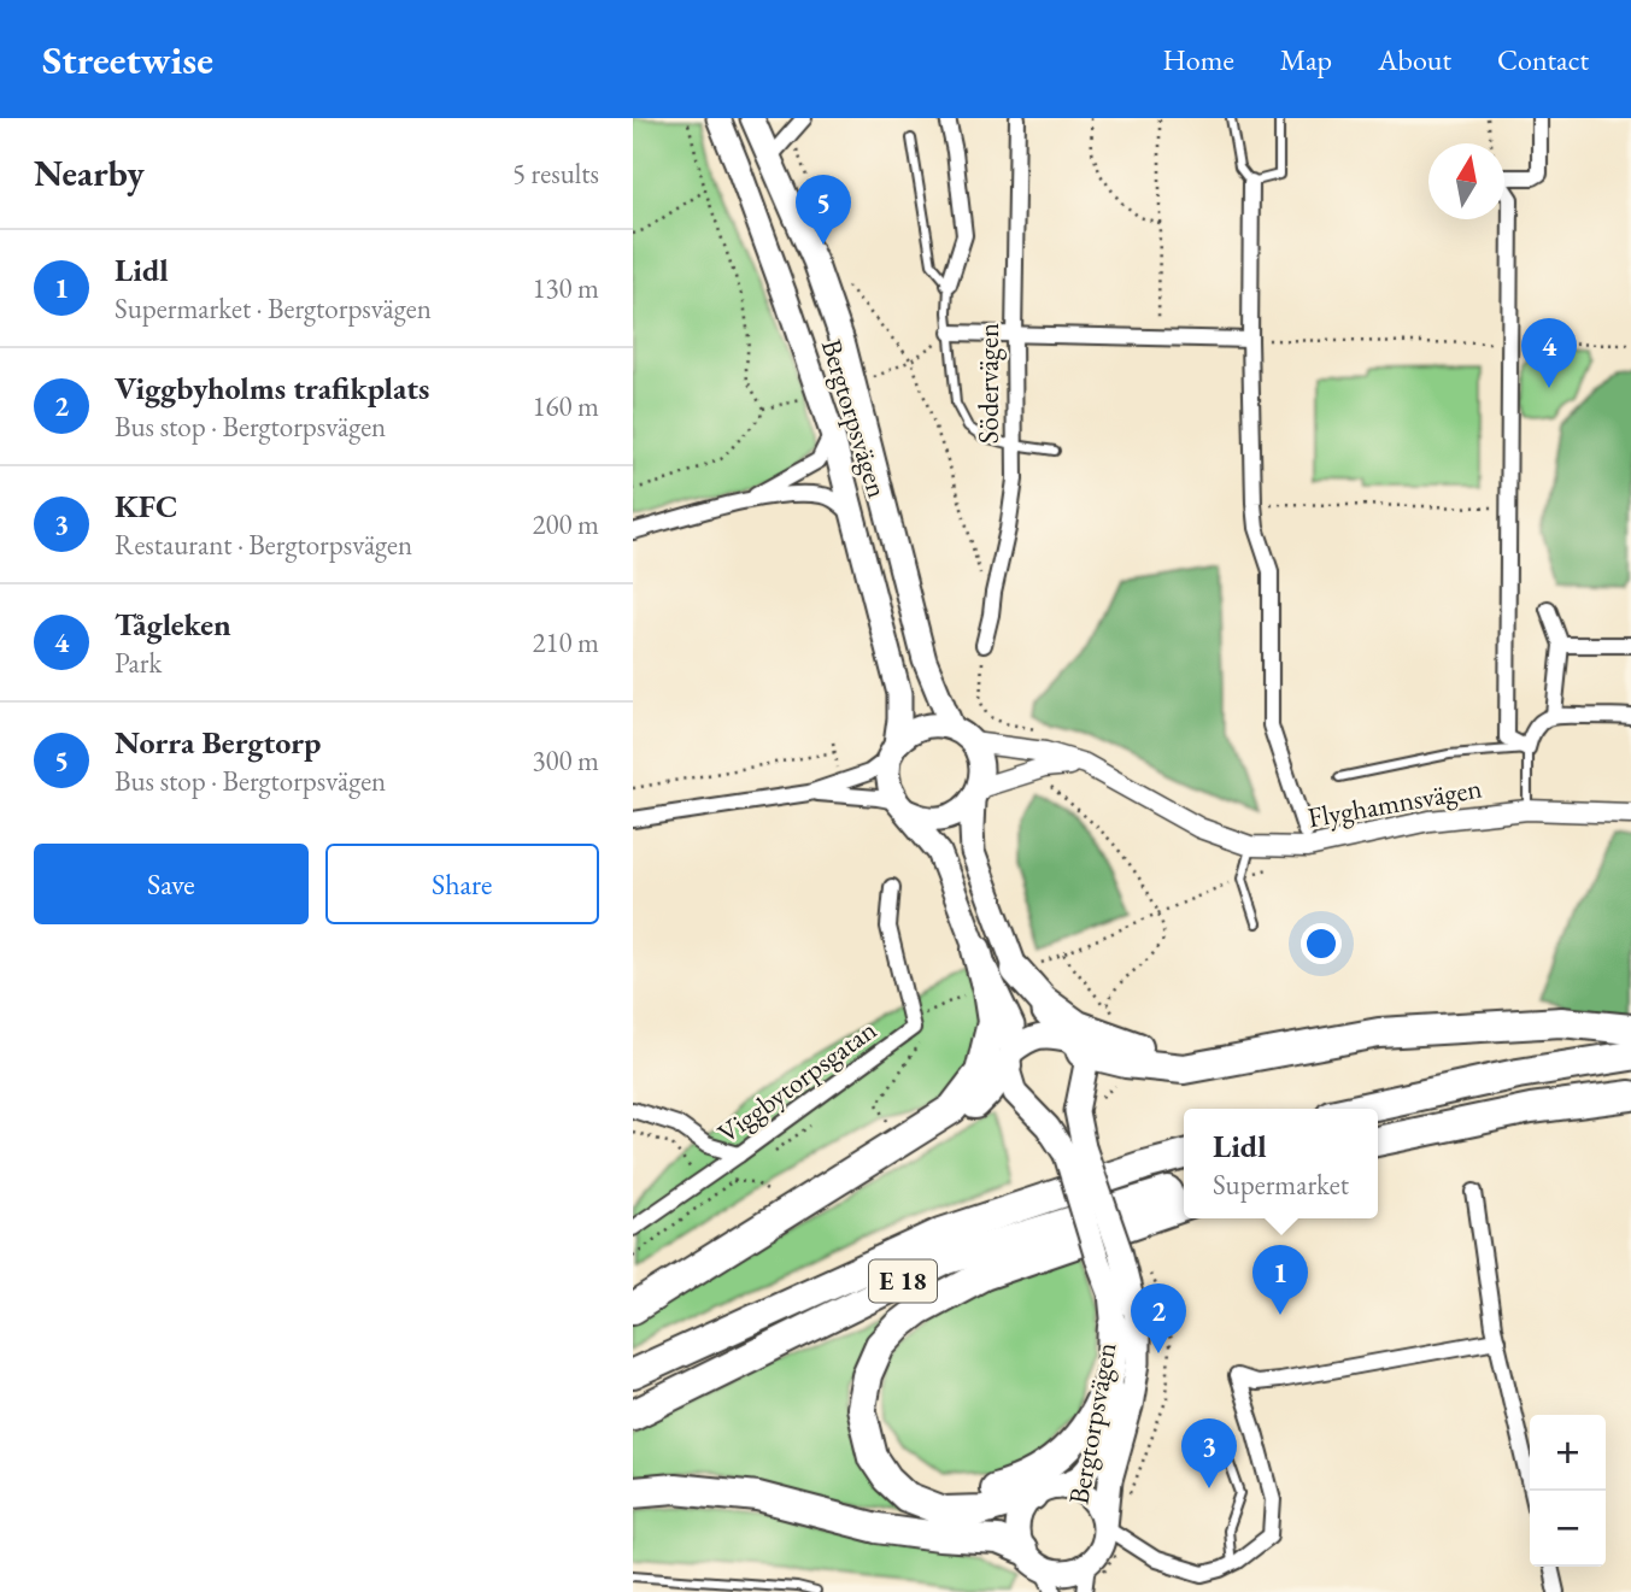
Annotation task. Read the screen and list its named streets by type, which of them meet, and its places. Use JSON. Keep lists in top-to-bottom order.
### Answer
{
  "streets": {
    "highway": ["E 18"],
    "main road": ["Bergtorpsvägen"],
    "street": ["Södervägen", "Flyghamnsvägen", "Viggbytorpsgatan"]
  },
  "crossings": [
    ["Bergtorpsvägen", "Flyghamnsvägen"]
  ],
  "north": "top",
  "page": {
    "header": "Streetwise",
    "nav": [
      "Home",
      "Map",
      "About",
      "Contact"
    ],
    "heading": ["Nearby", "5 results"],
    "pins": [
      "5",
      "4",
      "1",
      "2",
      "3"
    ],
    "list": [
      {
        "mark": "1",
        "name": "Lidl",
        "note": "Supermarket · Bergtorpsvägen",
        "value": "130 m"
      },
      {
        "mark": "2",
        "name": "Viggbyholms trafikplats",
        "note": "Bus stop · Bergtorpsvägen",
        "value": "160 m"
      },
      {
        "mark": "3",
        "name": "KFC",
        "note": "Restaurant · Bergtorpsvägen",
        "value": "200 m"
      },
      {
        "mark": "4",
        "name": "Tågleken",
        "note": "Park",
        "value": "210 m"
      },
      {
        "mark": "5",
        "name": "Norra Bergtorp",
        "note": "Bus stop · Bergtorpsvägen",
        "value": "300 m"
      }
    ],
    "buttons": ["Save", "Share"],
    "popup": ["Lidl", "Supermarket"],
    "map_buttons": ["+", "−"]
  }
}
